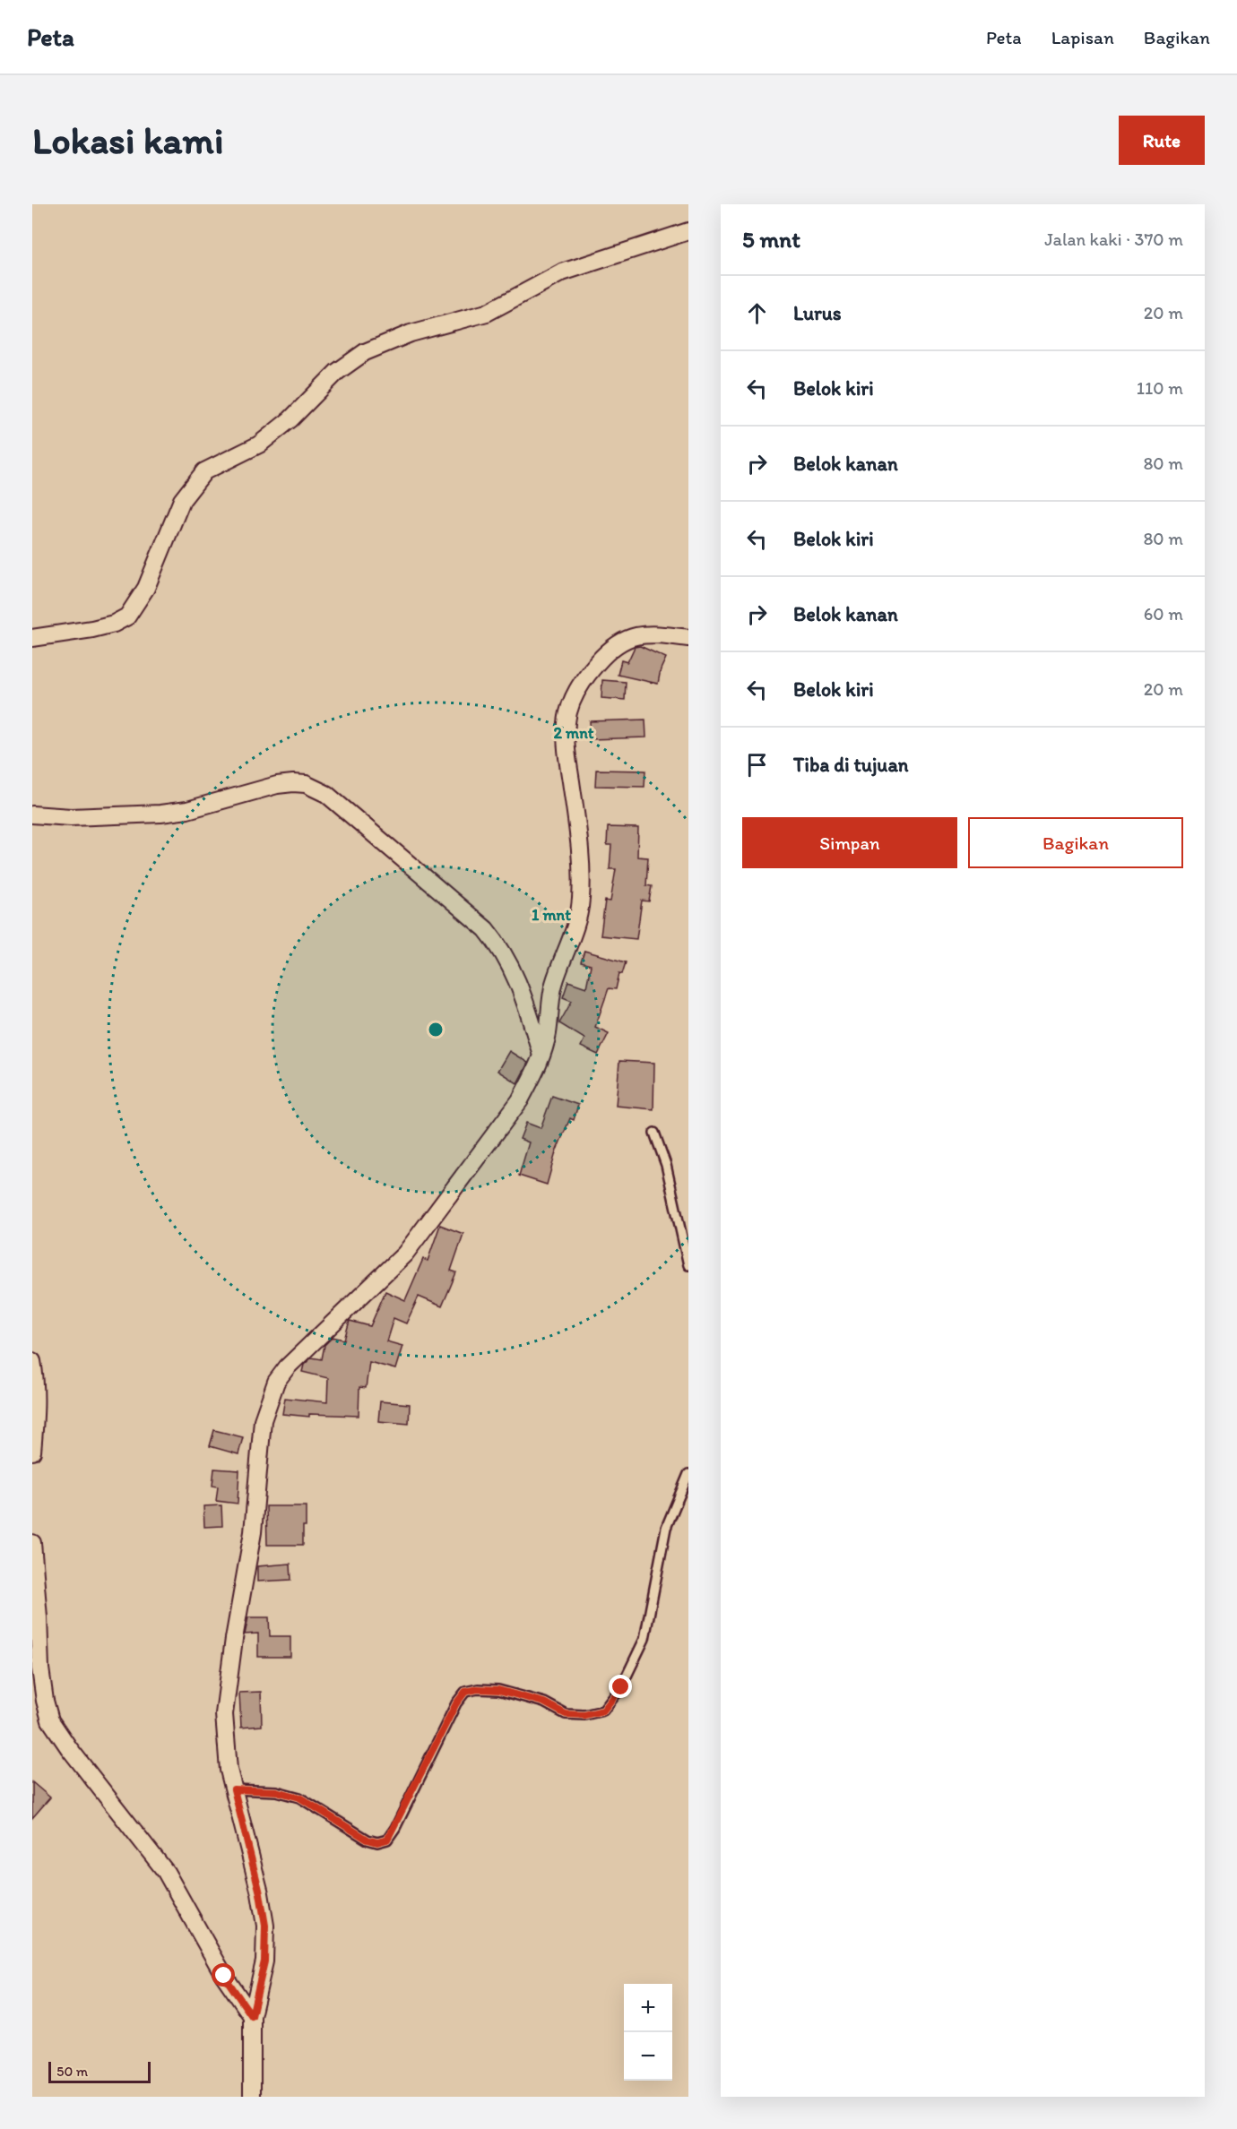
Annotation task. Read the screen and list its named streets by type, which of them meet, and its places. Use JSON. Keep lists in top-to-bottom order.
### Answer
{
  "scale_bar": "50 m",
  "page": {
    "header": "Peta",
    "nav": ["Peta", "Lapisan", "Bagikan"],
    "buttons": [
      "Rute",
      ["Simpan", "Bagikan"]
    ],
    "title": "Lokasi kami",
    "heading": ["5 mnt", "Jalan kaki · 370 m"],
    "list": [
      ["Lurus", "20 m"],
      ["Belok kiri", "110 m"],
      ["Belok kanan", "80 m"],
      ["Belok kiri", "80 m"],
      ["Belok kanan", "60 m"],
      ["Belok kiri", "20 m"],
      "Tiba di tujuan"
    ],
    "map_buttons": ["+", "−"],
    "scale": "50 m"
  },
  "rings": ["2 mnt", "1 mnt"]
}
